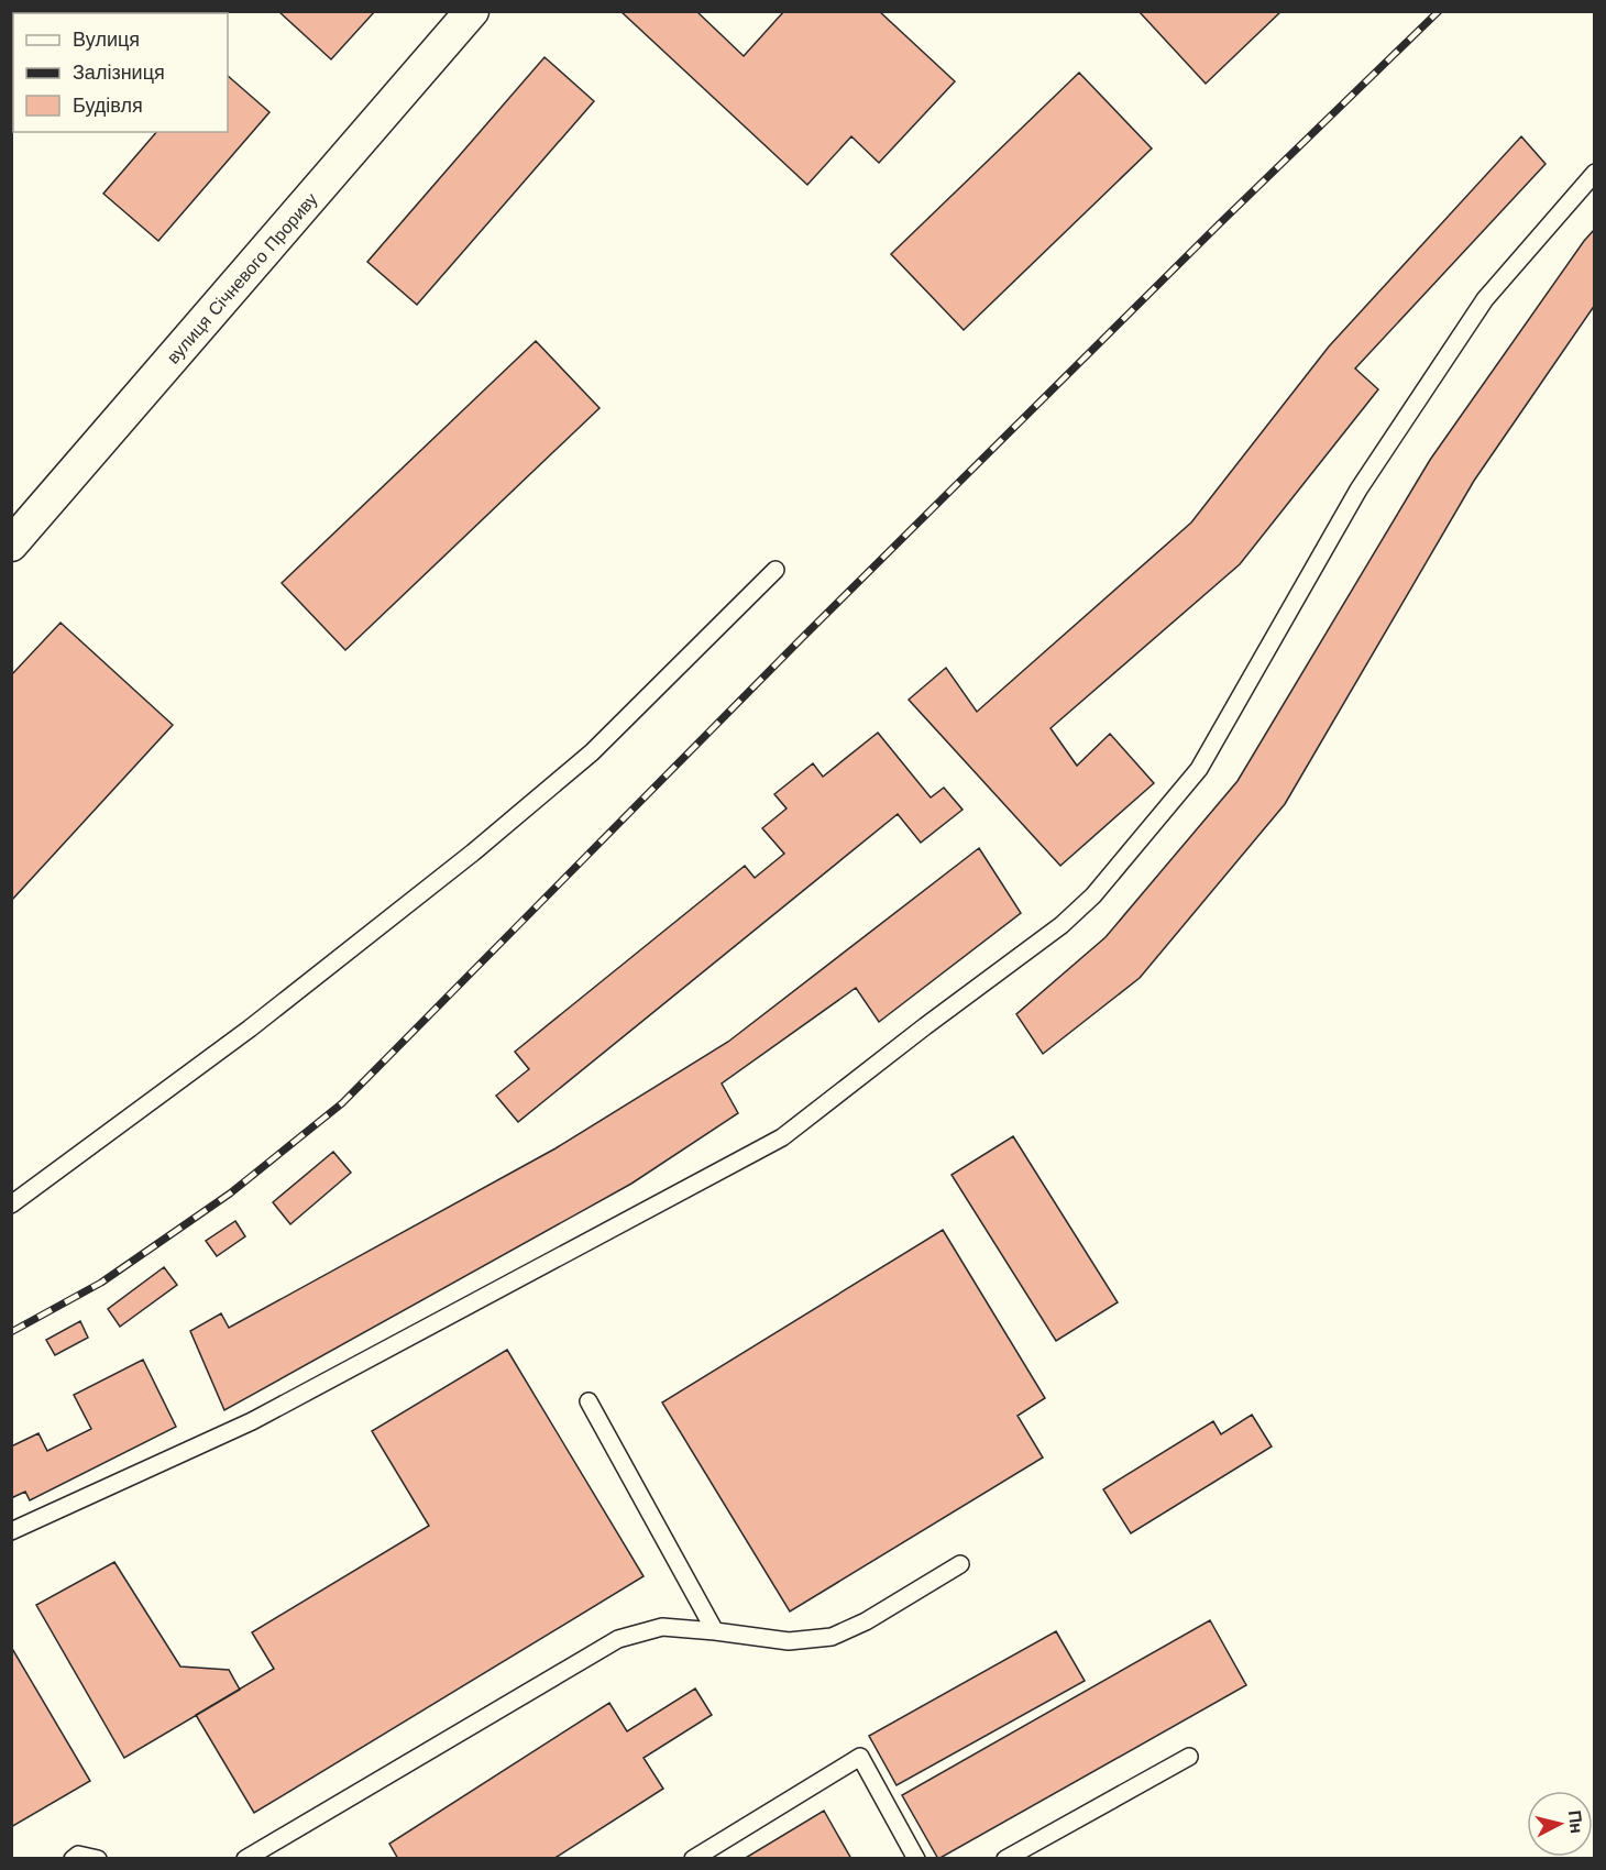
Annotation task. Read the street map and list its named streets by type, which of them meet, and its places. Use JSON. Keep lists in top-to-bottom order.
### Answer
{
  "streets": {
    "street": ["вулиця Січневого Прориву"]
  },
  "legend": ["Вулиця", "Залізниця", "Будівля"],
  "north": "right"
}
